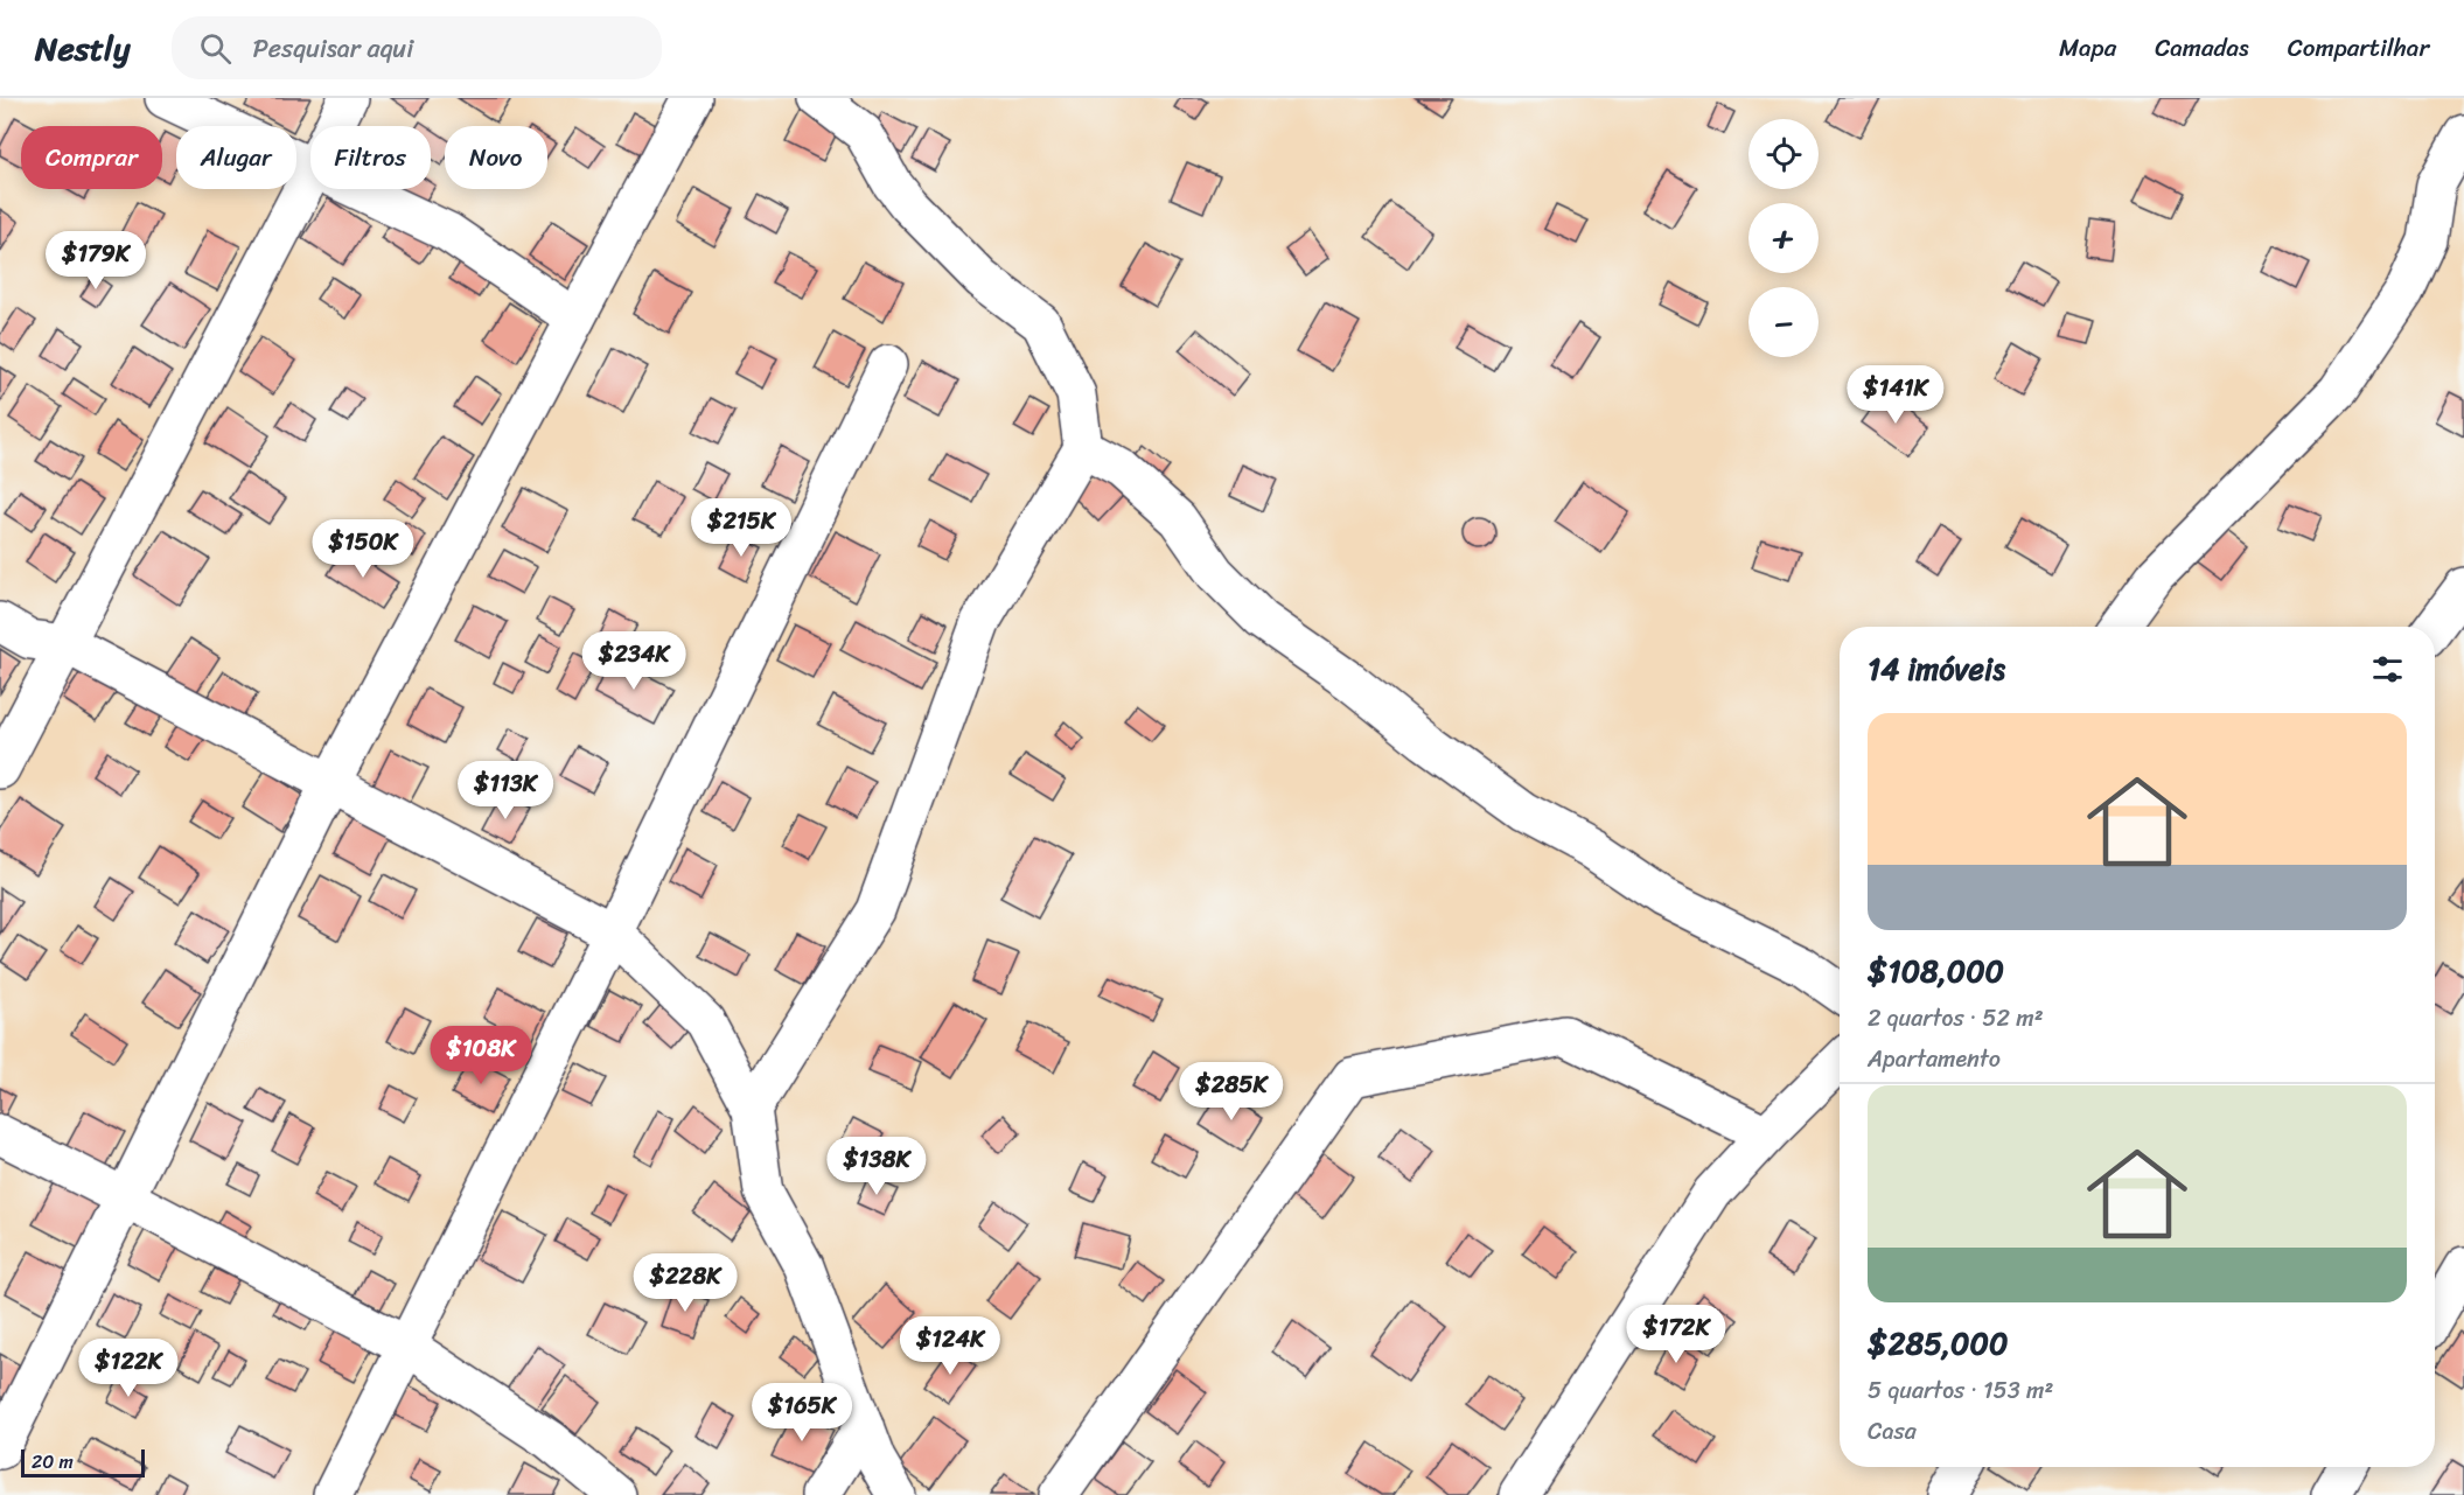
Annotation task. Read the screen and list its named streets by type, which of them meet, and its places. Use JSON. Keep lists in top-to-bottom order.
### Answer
{
  "scale_bar": "20 m",
  "page": {
    "header": "Nestly",
    "search": "Pesquisar aqui",
    "nav": ["Mapa", "Camadas", "Compartilhar"],
    "map_buttons": ["+", "−"],
    "chip": [
      "Comprar",
      "Alugar",
      "Filtros",
      "Novo"
    ],
    "price": [
      "$179K",
      "$141K",
      "$215K",
      "$150K",
      "$234K",
      "$113K",
      "$108K",
      "$285K",
      "$138K",
      "$228K",
      "$172K",
      "$124K",
      "$122K",
      "$165K"
    ],
    "heading": "14 imóveis",
    "list": [
      {
        "name": "$108,000",
        "note": "2 quartos · 52 m² · Apartamento"
      },
      {
        "name": "$285,000",
        "note": "5 quartos · 153 m² · Casa"
      }
    ],
    "scale": "20 m"
  }
}
